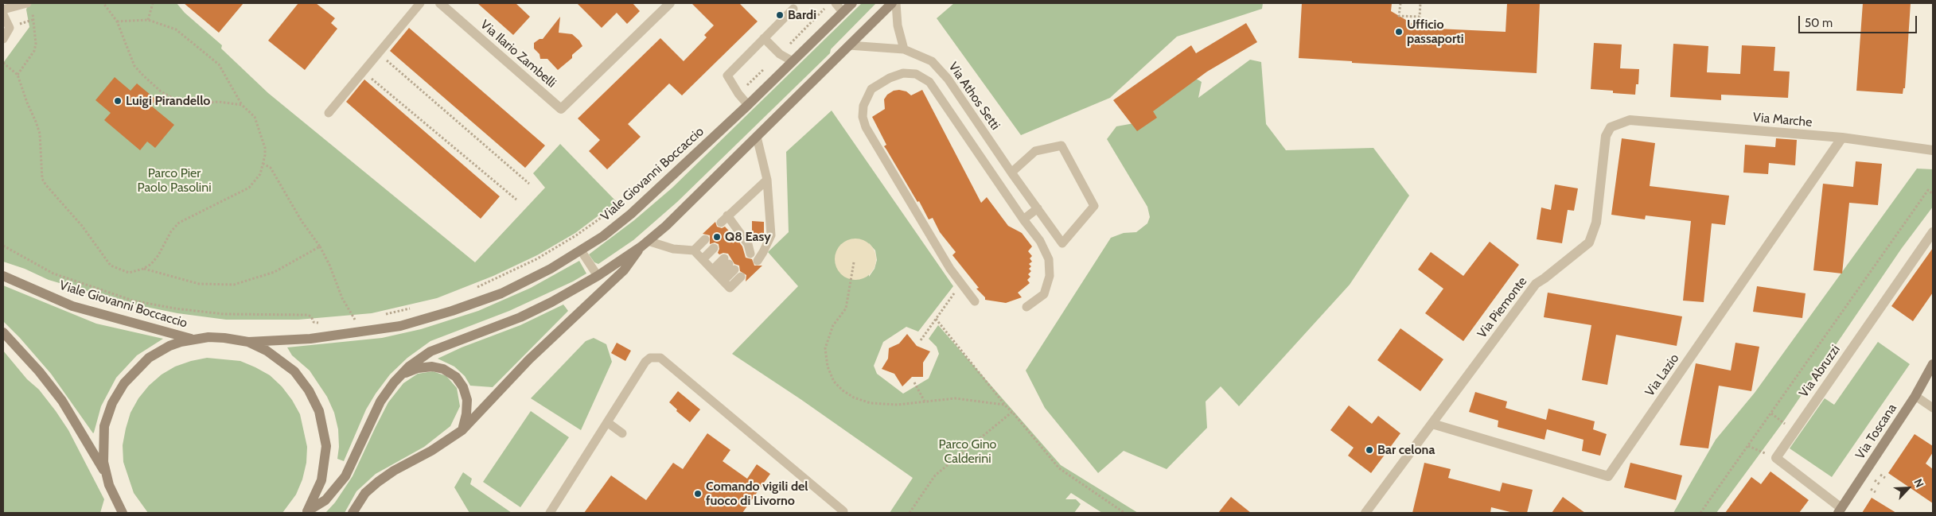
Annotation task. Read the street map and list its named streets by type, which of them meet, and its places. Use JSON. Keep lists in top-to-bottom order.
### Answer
{
  "streets": {
    "main road": ["Viale Giovanni Boccaccio", "Via Toscana"],
    "street": [
      "Via Ilario Zambelli",
      "Via Marche",
      "Via Piemonte",
      "Via Abruzzi",
      "Via Lazio"
    ],
    "lane": ["Via Athos Setti"]
  },
  "crossings": [
    ["Via Athos Setti", "Viale Giovanni Boccaccio"],
    ["Via Marche", "Via Piemonte"],
    ["Via Marche", "Via Lazio"],
    ["Via Piemonte", "Via Lazio"]
  ],
  "parks": ["Parco Pier Paolo Pasolini", "Parco Gino Calderini"],
  "places": [
    "Bardi",
    "Ufficio passaporti",
    "Luigi Pirandello",
    "Q8 Easy",
    "Bar celona",
    "Comando vigili del fuoco di Livorno"
  ],
  "scale_bar": "50 m",
  "north": "top right"
}
